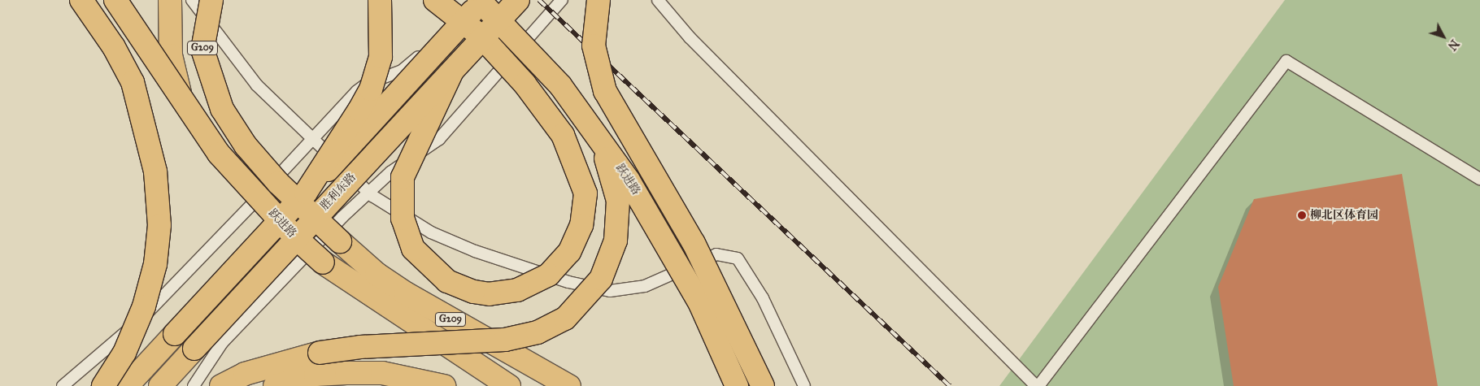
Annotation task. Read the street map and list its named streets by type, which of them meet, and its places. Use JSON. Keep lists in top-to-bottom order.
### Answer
{
  "streets": {
    "main road": ["G209", "跃进路", "胜利东路"]
  },
  "places": ["柳北区体育园"],
  "north": "bottom right"
}
